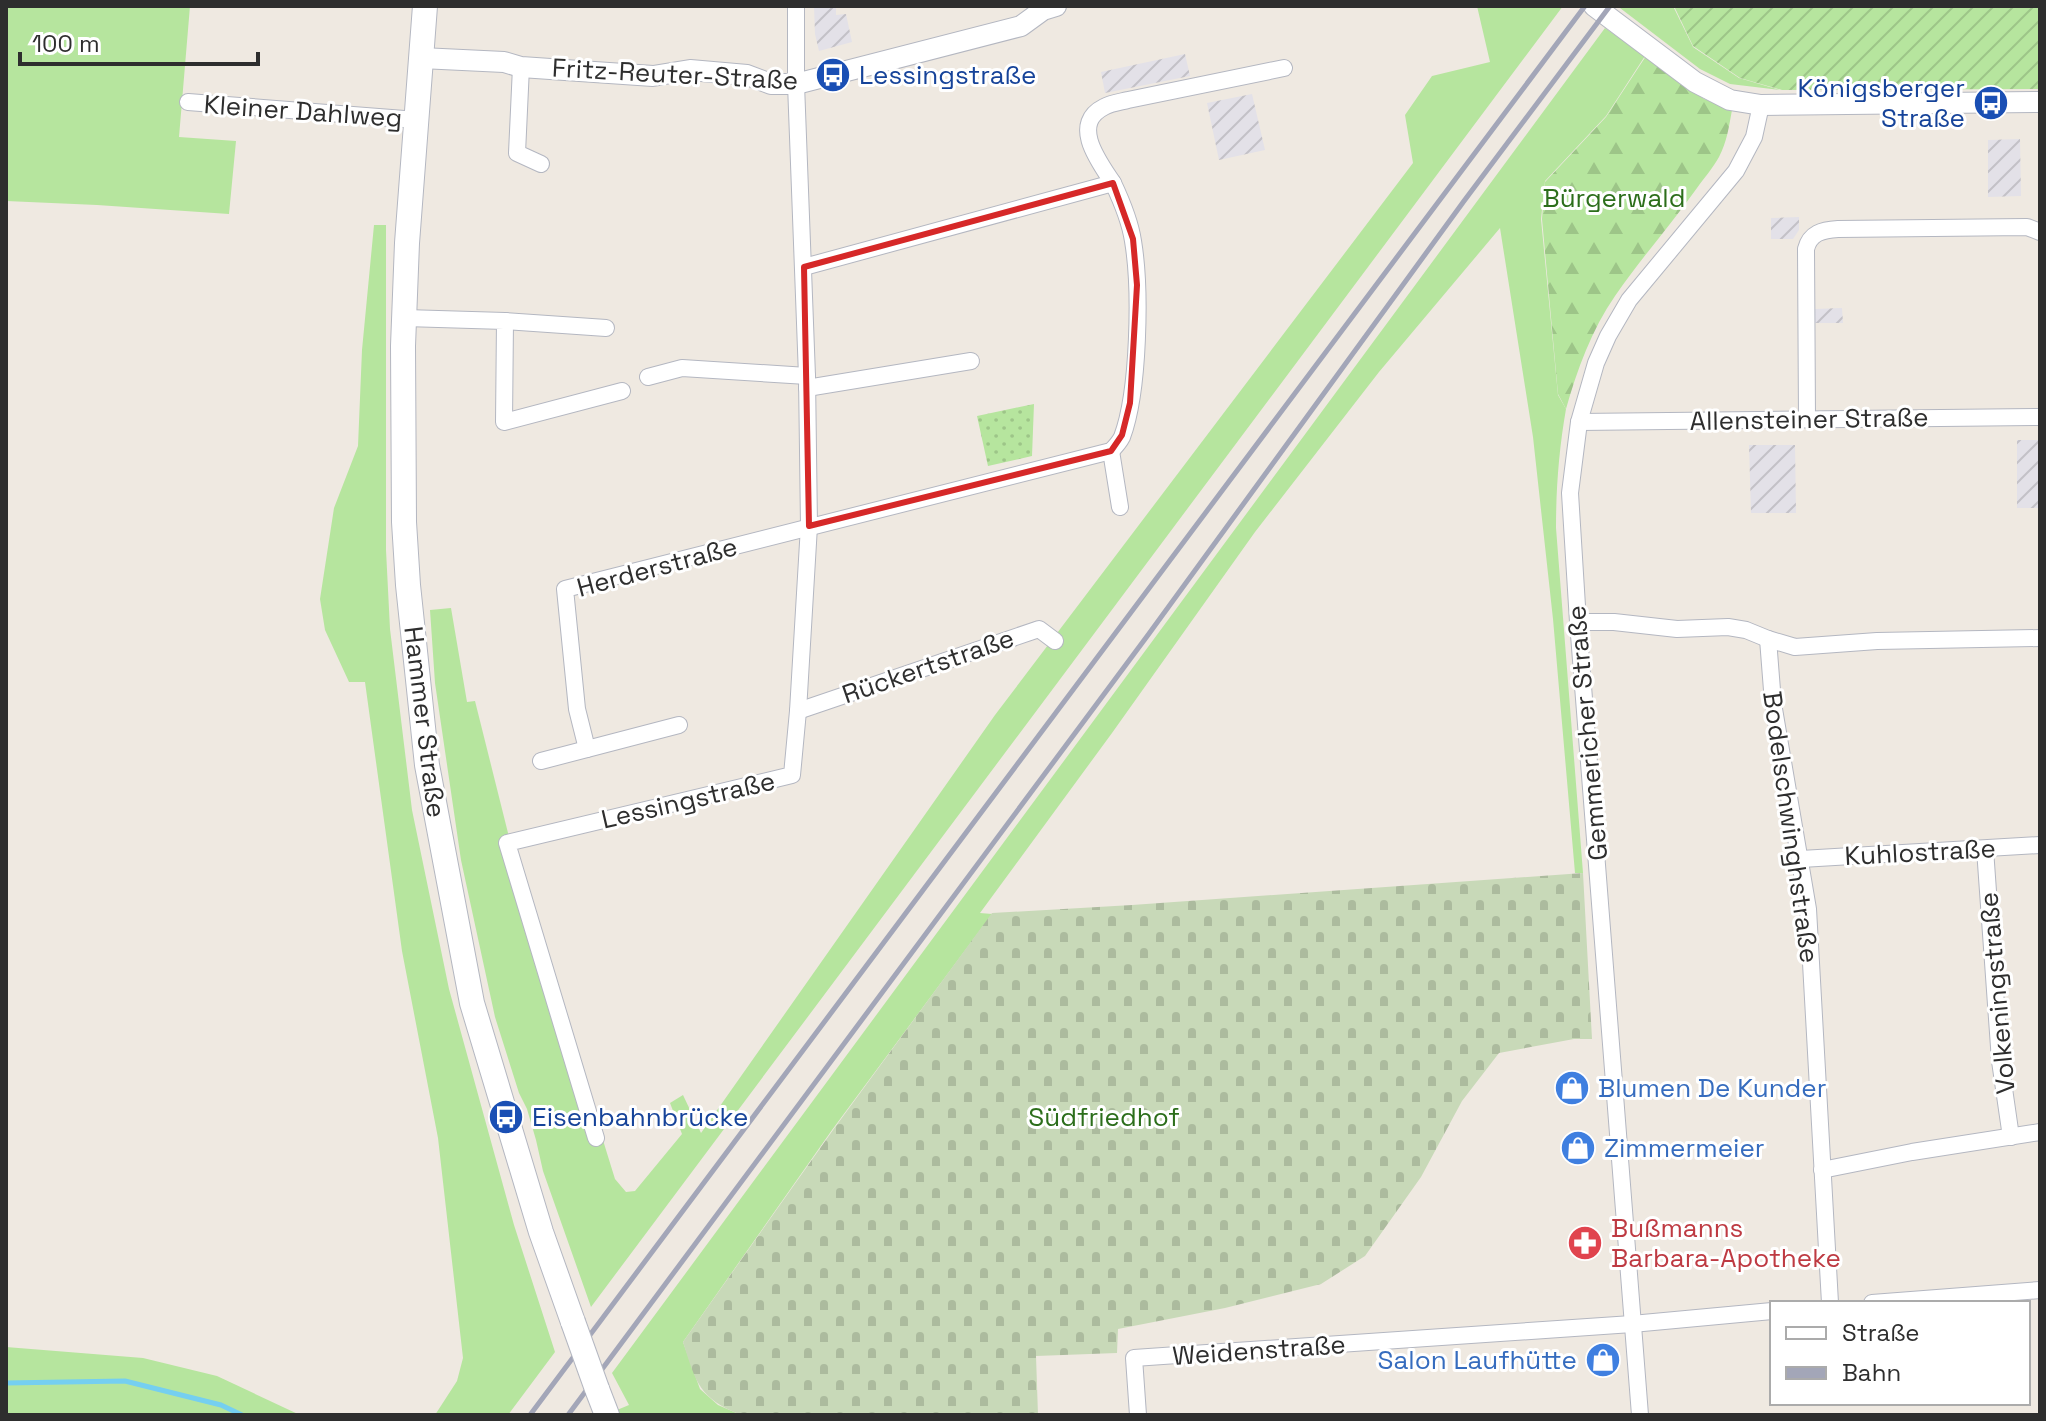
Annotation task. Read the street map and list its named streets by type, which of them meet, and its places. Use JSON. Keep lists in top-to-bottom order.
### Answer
{
  "streets": {
    "main road": ["Hammer Straße"],
    "street": [
      "Fritz-Reuter-Straße",
      "Kleiner Dahlweg",
      "Allensteiner Straße",
      "Herderstraße",
      "Rückertstraße",
      "Gemmericher Straße",
      "Lessingstraße",
      "Bodelschwinghstraße",
      "Kuhlostraße",
      "Volkeningstraße",
      "Weidenstraße"
    ]
  },
  "crossings": [
    ["Fritz-Reuter-Straße", "Hammer Straße"],
    ["Fritz-Reuter-Straße", "Lessingstraße"],
    ["Kleiner Dahlweg", "Hammer Straße"],
    ["Allensteiner Straße", "Gemmericher Straße"],
    ["Herderstraße", "Lessingstraße"],
    ["Rückertstraße", "Lessingstraße"],
    ["Gemmericher Straße", "Weidenstraße"],
    ["Bodelschwinghstraße", "Kuhlostraße"],
    ["Kuhlostraße", "Volkeningstraße"]
  ],
  "parks": ["Bürgerwald", "Südfriedhof"],
  "places": {
    "bus stop": ["Lessingstraße", "Königsberger Straße", "Eisenbahnbrücke"],
    "shop": ["Blumen De Kunder", "Zimmermeier", "Salon Laufhütte"],
    "pharmacy": ["Bußmanns Barbara-Apotheke"]
  },
  "legend": ["Straße", "Bahn"],
  "scale_bar": "100 m"
}
